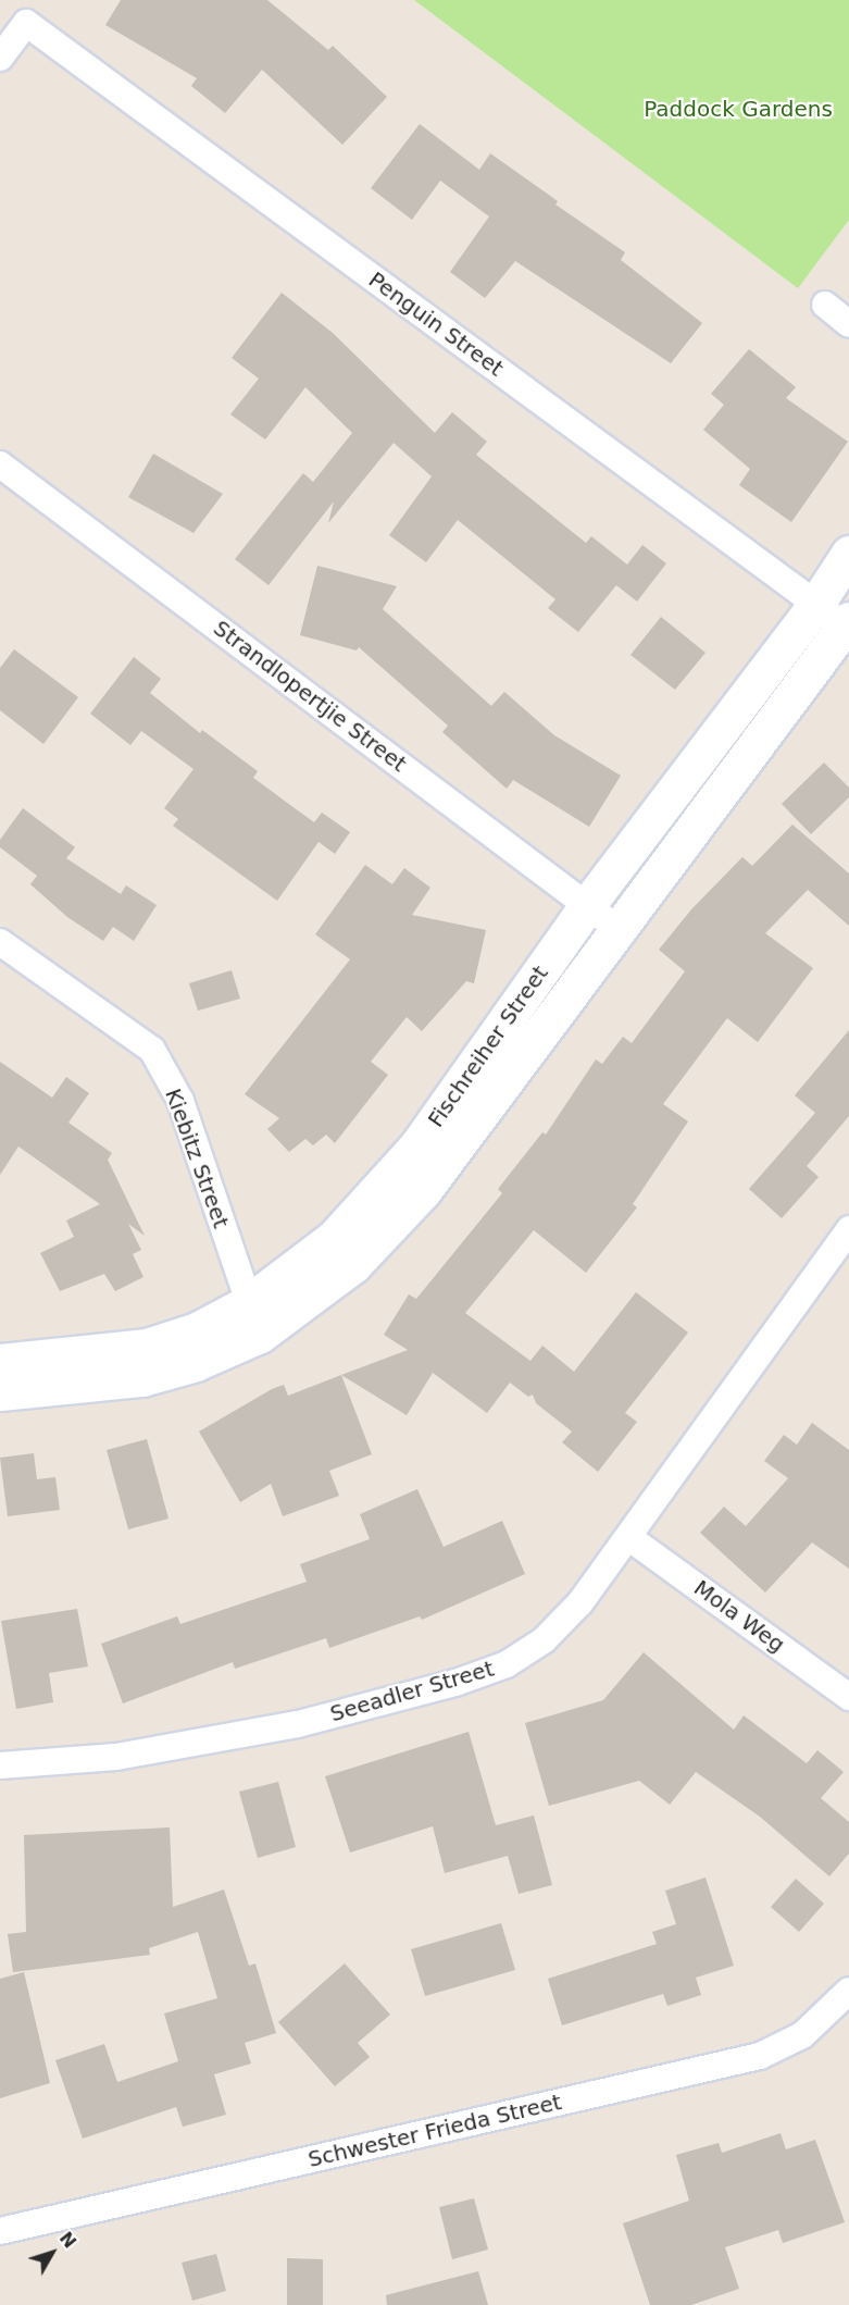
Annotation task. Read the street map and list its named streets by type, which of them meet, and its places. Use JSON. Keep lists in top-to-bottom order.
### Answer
{
  "streets": {
    "street": [
      "Penguin Street",
      "Strandlopertjie Street",
      "Fischreiher Street",
      "Kiebitz Street",
      "Mola Weg",
      "Seeadler Street",
      "Schwester Frieda Street"
    ]
  },
  "crossings": [
    ["Penguin Street", "Fischreiher Street"],
    ["Strandlopertjie Street", "Fischreiher Street"],
    ["Fischreiher Street", "Kiebitz Street"],
    ["Mola Weg", "Seeadler Street"]
  ],
  "parks": ["Paddock Gardens"],
  "north": "top right"
}
